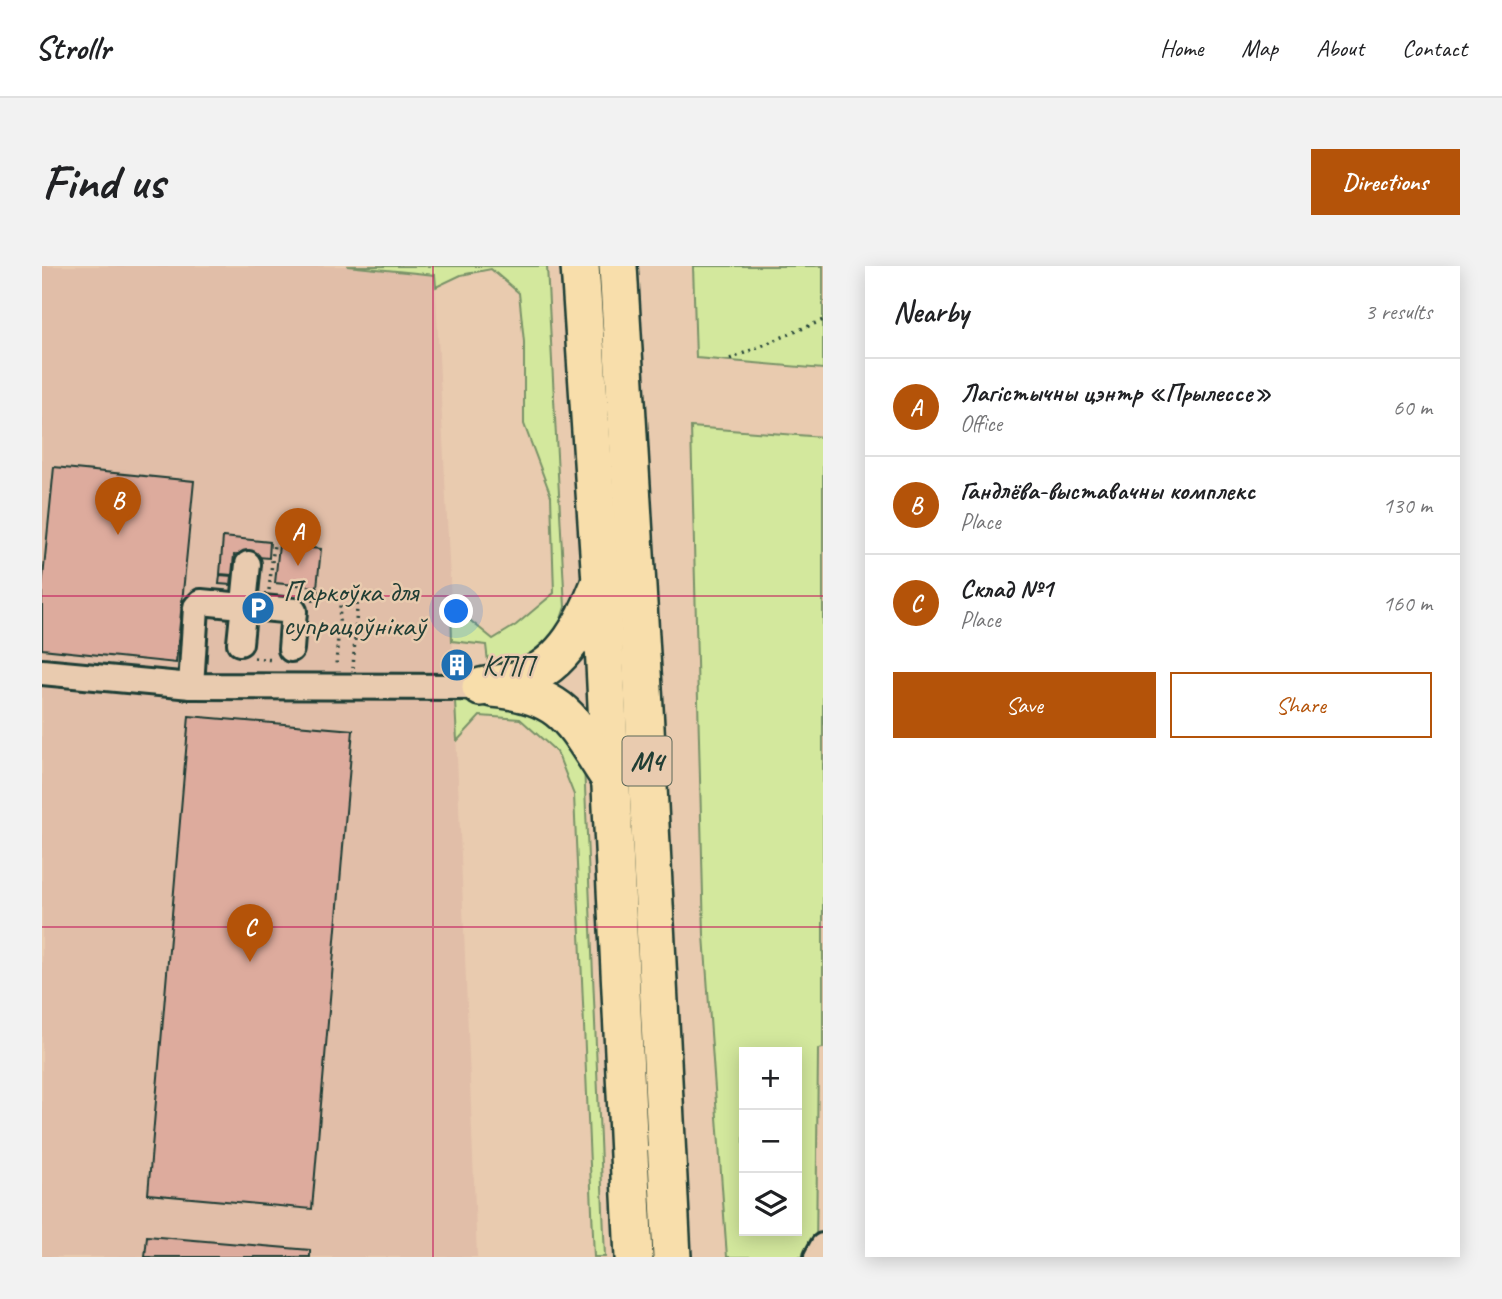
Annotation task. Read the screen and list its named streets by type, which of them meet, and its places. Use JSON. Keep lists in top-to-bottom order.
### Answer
{
  "streets": {
    "highway": ["М4"]
  },
  "places": {
    "parking": ["Паркоўка для супрацоўнікаў"],
    "building": ["КПП"]
  },
  "page": {
    "header": "Strollr",
    "nav": [
      "Home",
      "Map",
      "About",
      "Contact"
    ],
    "buttons": [
      "Directions",
      ["Save", "Share"]
    ],
    "title": "Find us",
    "heading": ["Nearby", "3 results"],
    "list": [
      {
        "mark": "A",
        "name": "Лагістычны цэнтр «Прылессе»",
        "note": "Office",
        "value": "60 m"
      },
      {
        "mark": "B",
        "name": "Гандлёва-выставачны комплекс",
        "note": "Place",
        "value": "130 m"
      },
      {
        "mark": "C",
        "name": "Склад №1",
        "note": "Place",
        "value": "160 m"
      }
    ],
    "pins": ["B", "A", "C"],
    "map_buttons": ["+", "−"]
  }
}
